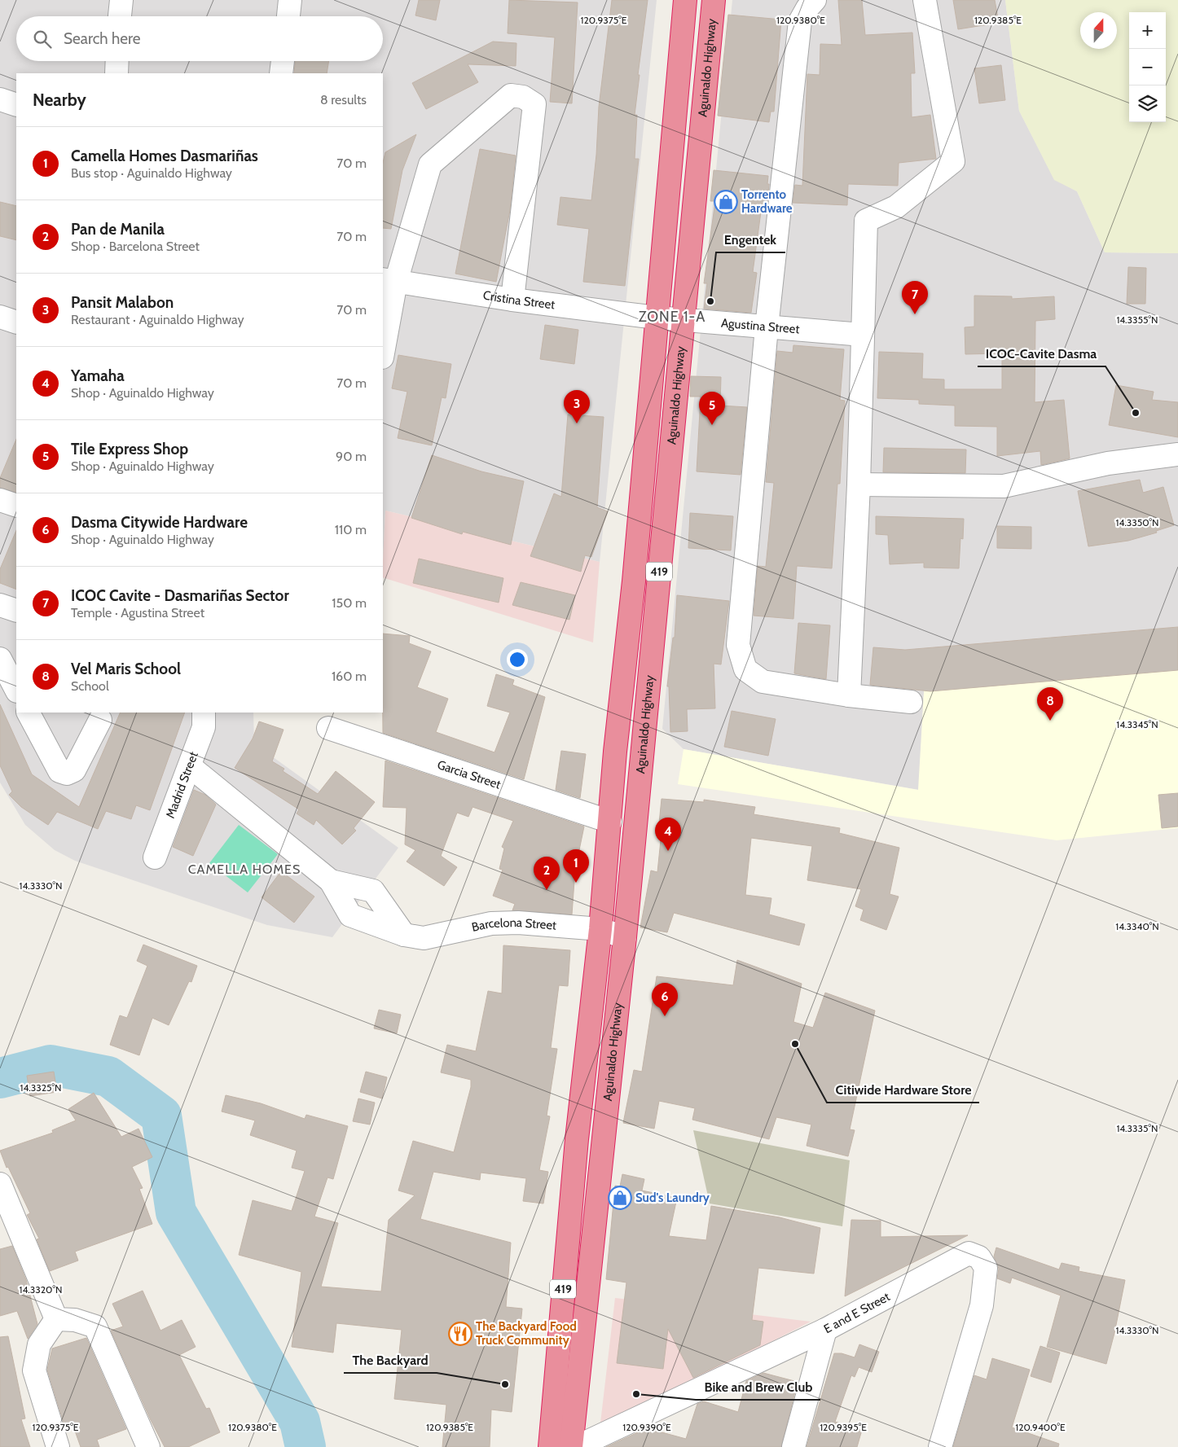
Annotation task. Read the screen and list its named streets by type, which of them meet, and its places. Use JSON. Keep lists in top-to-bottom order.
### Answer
{
  "streets": {
    "highway": ["Aguinaldo Highway", "419"],
    "street": [
      "Cristina Street",
      "Agustina Street",
      "Garcia Street",
      "Madrid Street",
      "Barcelona Street",
      "E and E Street"
    ]
  },
  "crossings": [
    ["Aguinaldo Highway", "Cristina Street"],
    ["Aguinaldo Highway", "Agustina Street"],
    ["Aguinaldo Highway", "Garcia Street"],
    ["Aguinaldo Highway", "Barcelona Street"],
    ["Aguinaldo Highway", "E and E Street"],
    ["Cristina Street", "Agustina Street"],
    ["Madrid Street", "Barcelona Street"]
  ],
  "districts": ["ZONE 1-A", "CAMELLA HOMES"],
  "places": {
    "shop": ["Torrento Hardware", "Sud's Laundry"],
    "other": [
      "Engentek",
      "ICOC-Cavite Dasma",
      "Citiwide Hardware Store",
      "The Backyard",
      "Bike and Brew Club"
    ],
    "restaurant": ["The Backyard Food Truck Community"]
  },
  "north": "top",
  "page": {
    "map_buttons": ["+", "−"],
    "search": "Search here",
    "heading": ["Nearby", "8 results"],
    "list": [
      {
        "mark": "1",
        "name": "Camella Homes Dasmariñas",
        "note": "Bus stop · Aguinaldo Highway",
        "value": "70 m"
      },
      {
        "mark": "2",
        "name": "Pan de Manila",
        "note": "Shop · Barcelona Street",
        "value": "70 m"
      },
      {
        "mark": "3",
        "name": "Pansit Malabon",
        "note": "Restaurant · Aguinaldo Highway",
        "value": "70 m"
      },
      {
        "mark": "4",
        "name": "Yamaha",
        "note": "Shop · Aguinaldo Highway",
        "value": "70 m"
      },
      {
        "mark": "5",
        "name": "Tile Express Shop",
        "note": "Shop · Aguinaldo Highway",
        "value": "90 m"
      },
      {
        "mark": "6",
        "name": "Dasma Citywide Hardware",
        "note": "Shop · Aguinaldo Highway",
        "value": "110 m"
      },
      {
        "mark": "7",
        "name": "ICOC Cavite - Dasmariñas Sector",
        "note": "Temple · Agustina Street",
        "value": "150 m"
      },
      {
        "mark": "8",
        "name": "Vel Maris School",
        "note": "School",
        "value": "160 m"
      }
    ],
    "pins": [
      "7",
      "3",
      "5",
      "8",
      "4",
      "1",
      "2",
      "6"
    ]
  },
  "coordinates": [
    "120.9375°E",
    "120.9380°E",
    "120.9385°E",
    "14.3355°N",
    "14.3350°N",
    "14.3345°N",
    "14.3330°N",
    "14.3340°N",
    "14.3325°N",
    "14.3335°N",
    "14.3320°N",
    "120.9390°E",
    "120.9395°E",
    "120.9400°E"
  ]
}
